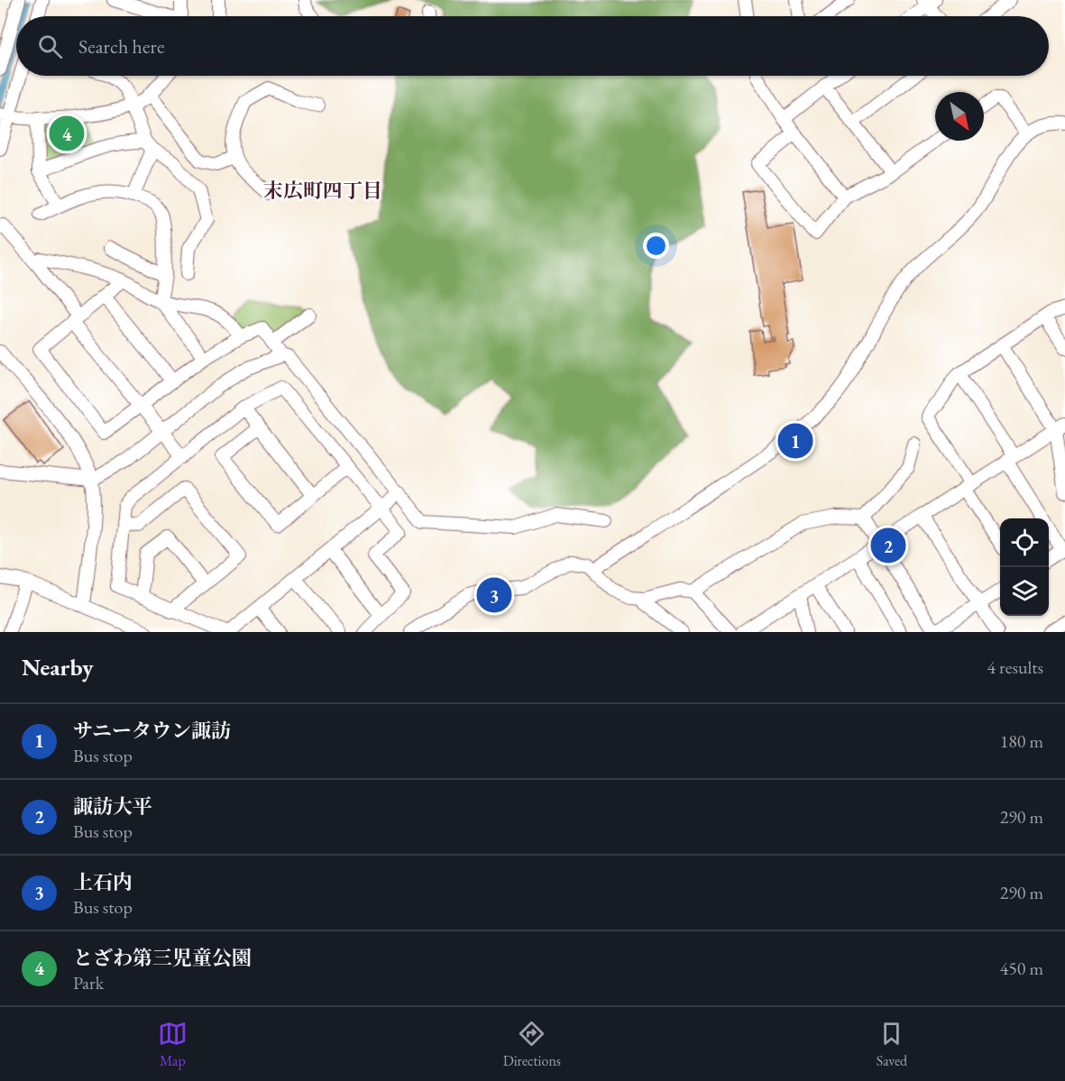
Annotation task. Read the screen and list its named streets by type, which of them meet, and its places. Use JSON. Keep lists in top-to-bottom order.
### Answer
{
  "districts": ["末広町四丁目"],
  "north": "bottom right",
  "page": {
    "search": "Search here",
    "pins": [
      "4",
      "1",
      "2",
      "3"
    ],
    "heading": ["Nearby", "4 results"],
    "list": [
      {
        "mark": "1",
        "name": "サニータウン諏訪",
        "note": "Bus stop",
        "value": "180 m"
      },
      {
        "mark": "2",
        "name": "諏訪大平",
        "note": "Bus stop",
        "value": "290 m"
      },
      {
        "mark": "3",
        "name": "上石内",
        "note": "Bus stop",
        "value": "290 m"
      },
      {
        "mark": "4",
        "name": "とざわ第三児童公園",
        "note": "Park",
        "value": "450 m"
      }
    ],
    "nav": ["Map", "Directions", "Saved"]
  }
}
